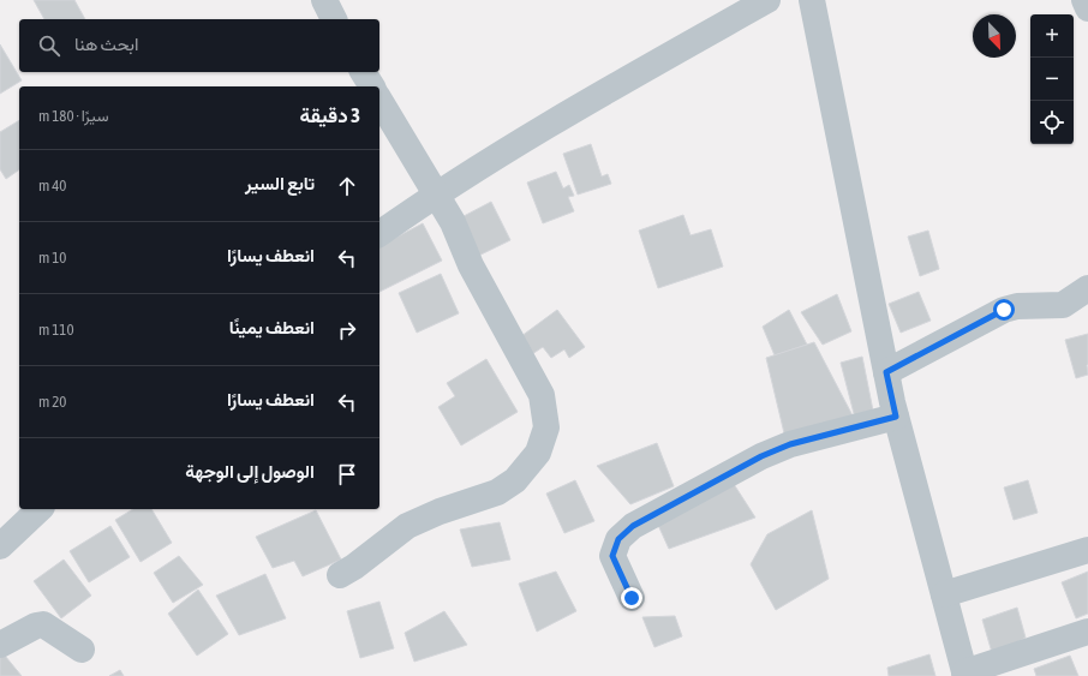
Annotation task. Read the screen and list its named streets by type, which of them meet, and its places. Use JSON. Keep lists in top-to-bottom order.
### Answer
{
  "north": "bottom right",
  "page": {
    "map_buttons": ["+", "−"],
    "search": "ابحث هنا",
    "heading": ["3 دقيقة", "سيرًا · 180 m"],
    "list": [
      ["تابع السير", "40 m"],
      ["انعطف يسارًا", "10 m"],
      ["انعطف يمينًا", "110 m"],
      ["انعطف يسارًا", "20 m"],
      "الوصول إلى الوجهة"
    ]
  }
}
